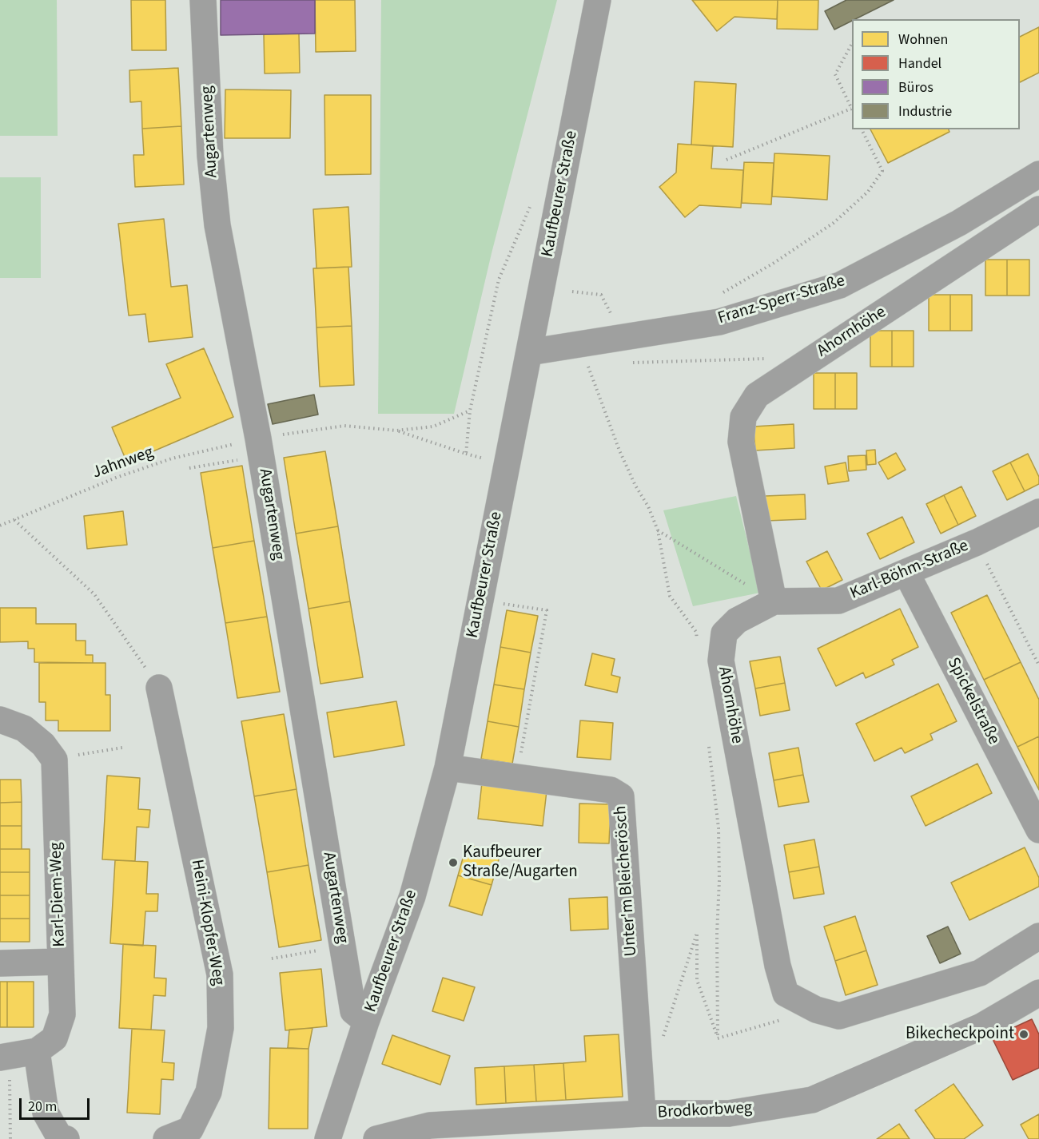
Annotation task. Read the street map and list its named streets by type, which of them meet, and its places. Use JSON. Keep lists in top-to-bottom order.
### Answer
{
  "streets": {
    "street": [
      "Augartenweg",
      "Kaufbeurer Straße",
      "Franz-Sperr-Straße",
      "Ahornhöhe",
      "Karl-Böhm-Straße",
      "Spickelstraße",
      "Unter'm Bleicherösch",
      "Karl-Diem-Weg",
      "Heini-Klopfer-Weg",
      "Brodkorbweg"
    ],
    "path": ["Jahnweg"]
  },
  "crossings": [
    ["Augartenweg", "Kaufbeurer Straße"],
    ["Augartenweg", "Jahnweg"],
    ["Kaufbeurer Straße", "Franz-Sperr-Straße"],
    ["Kaufbeurer Straße", "Unter'm Bleicherösch"],
    ["Ahornhöhe", "Karl-Böhm-Straße"],
    ["Karl-Böhm-Straße", "Spickelstraße"],
    ["Unter'm Bleicherösch", "Brodkorbweg"]
  ],
  "places": ["Kaufbeurer Straße/Augarten", "Bikecheckpoint"],
  "legend": [
    "Wohnen",
    "Handel",
    "Büros",
    "Industrie"
  ],
  "scale_bar": "20 m"
}
